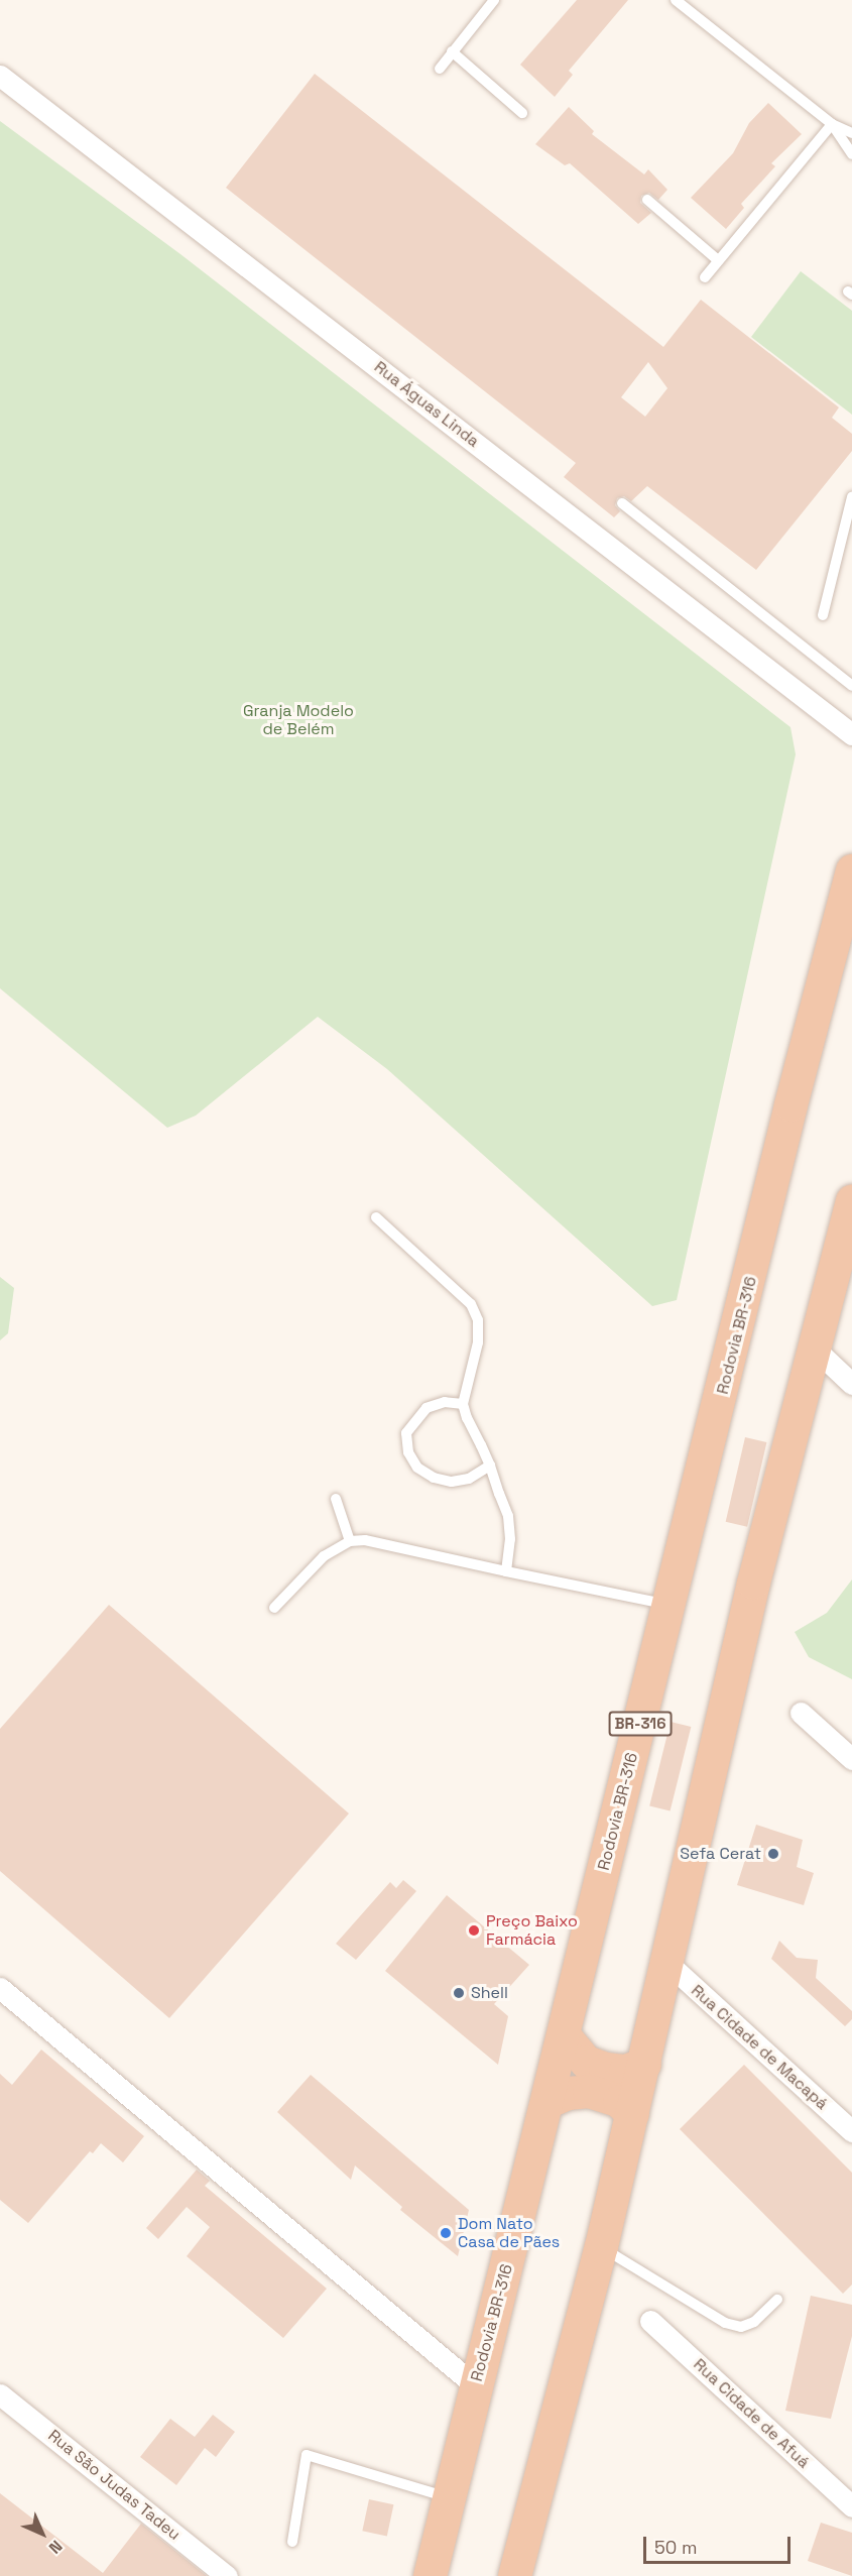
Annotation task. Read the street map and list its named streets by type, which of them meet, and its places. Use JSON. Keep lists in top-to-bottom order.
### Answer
{
  "streets": {
    "highway": ["Rodovia BR-316", "BR-316"],
    "street": [
      "Rua Águas Linda",
      "Rua Cidade de Macapá",
      "Rua Cidade de Afuá",
      "Rua São Judas Tadeu"
    ]
  },
  "parks": ["Granja Modelo de Belém"],
  "places": [
    "Sefa Cerat",
    "Preço Baixo Farmácia",
    "Shell",
    "Dom Nato Casa de Pães"
  ],
  "scale_bar": "50 m",
  "north": "bottom right"
}
